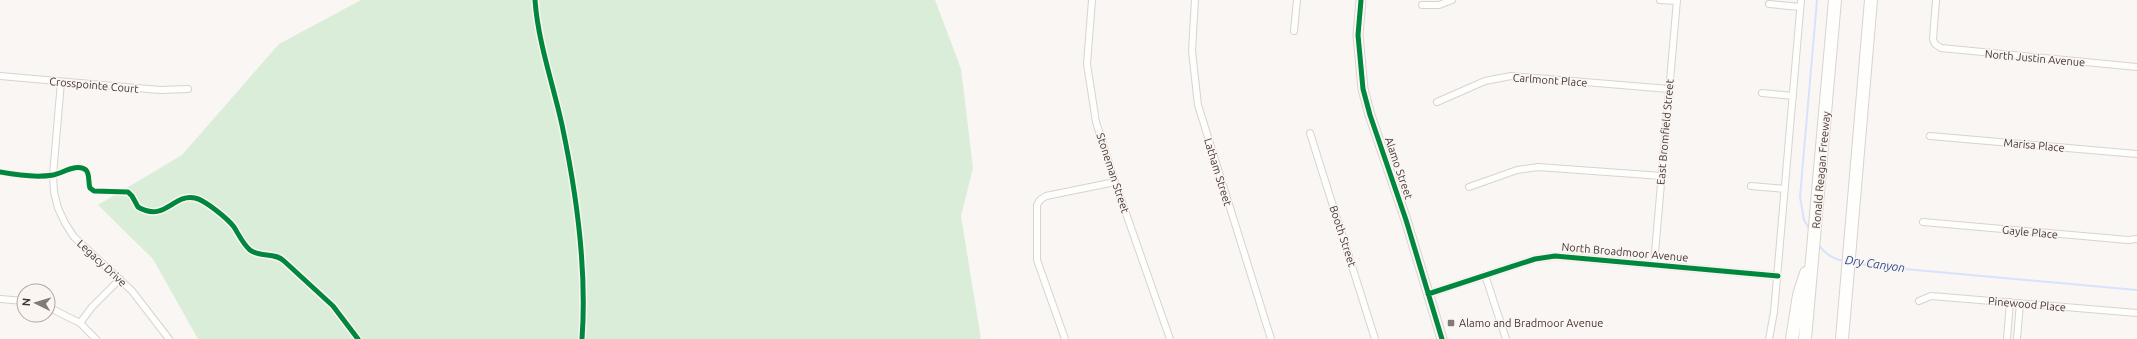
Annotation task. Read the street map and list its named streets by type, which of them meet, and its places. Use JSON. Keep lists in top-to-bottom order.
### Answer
{
  "streets": {
    "highway": ["Ronald Reagan Freeway"],
    "main road": ["Alamo Street"],
    "street": [
      "North Justin Avenue",
      "Carlmont Place",
      "Crosspointe Court",
      "East Bromfield Street",
      "Marisa Place",
      "Latham Street",
      "Stoneman Street",
      "Gayle Place",
      "Booth Street",
      "North Broadmoor Avenue",
      "Legacy Drive",
      "Pinewood Place"
    ]
  },
  "crossings": [
    ["Carlmont Place", "East Bromfield Street"],
    ["Crosspointe Court", "Legacy Drive"],
    ["East Bromfield Street", "North Broadmoor Avenue"],
    ["Alamo Street", "North Broadmoor Avenue"]
  ],
  "water": ["Dry Canyon"],
  "places": {
    "transit": ["Alamo and Bradmoor Avenue"]
  },
  "north": "left"
}
